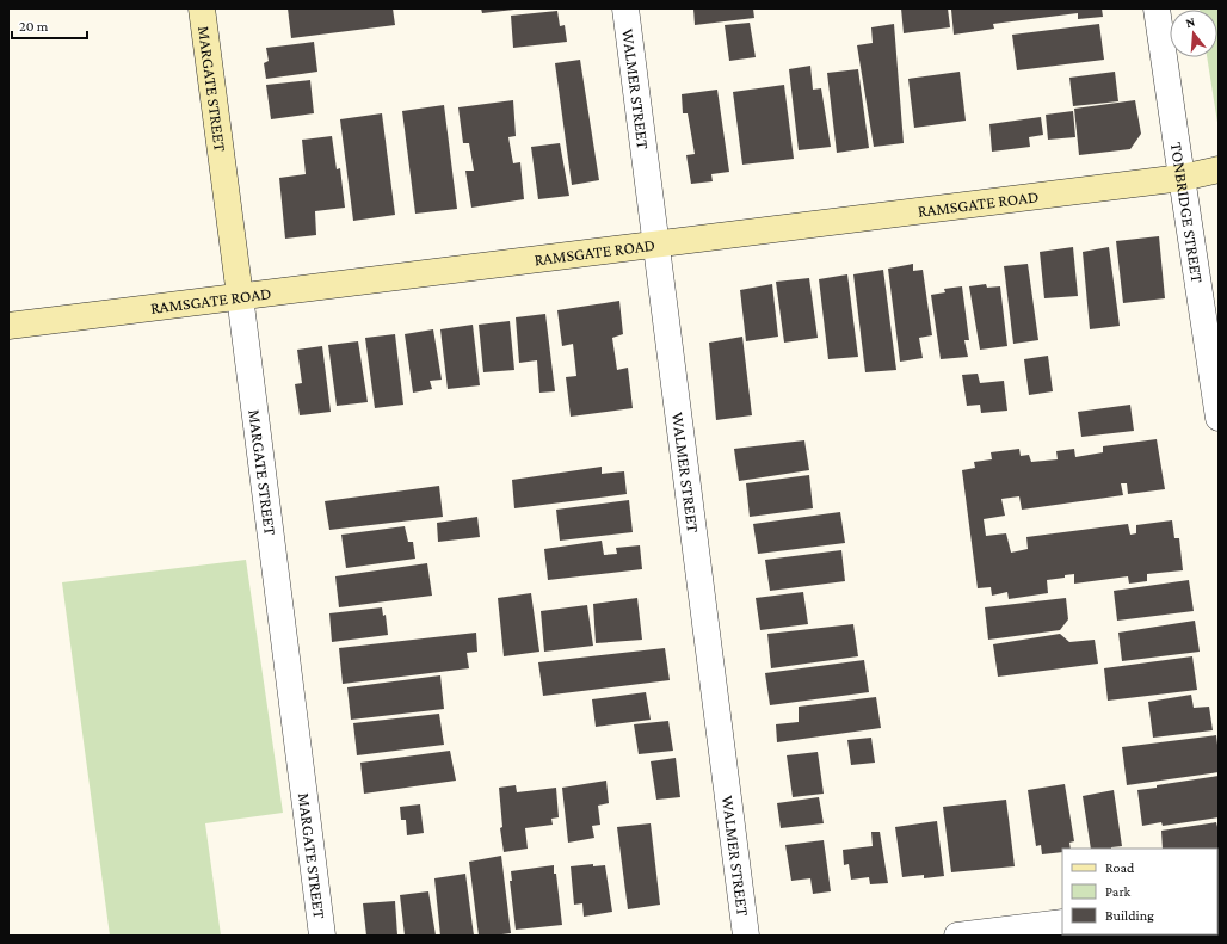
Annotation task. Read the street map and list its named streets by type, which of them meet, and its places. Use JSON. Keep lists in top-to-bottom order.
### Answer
{
  "streets": {
    "main road": ["MARGATE STREET", "RAMSGATE ROAD"],
    "street": ["WALMER STREET", "TONBRIDGE STREET"]
  },
  "crossings": [
    ["MARGATE STREET", "RAMSGATE ROAD"],
    ["WALMER STREET", "RAMSGATE ROAD"],
    ["RAMSGATE ROAD", "TONBRIDGE STREET"]
  ],
  "legend": ["Road", "Park", "Building"],
  "scale_bar": "20 m",
  "north": "top"
}
